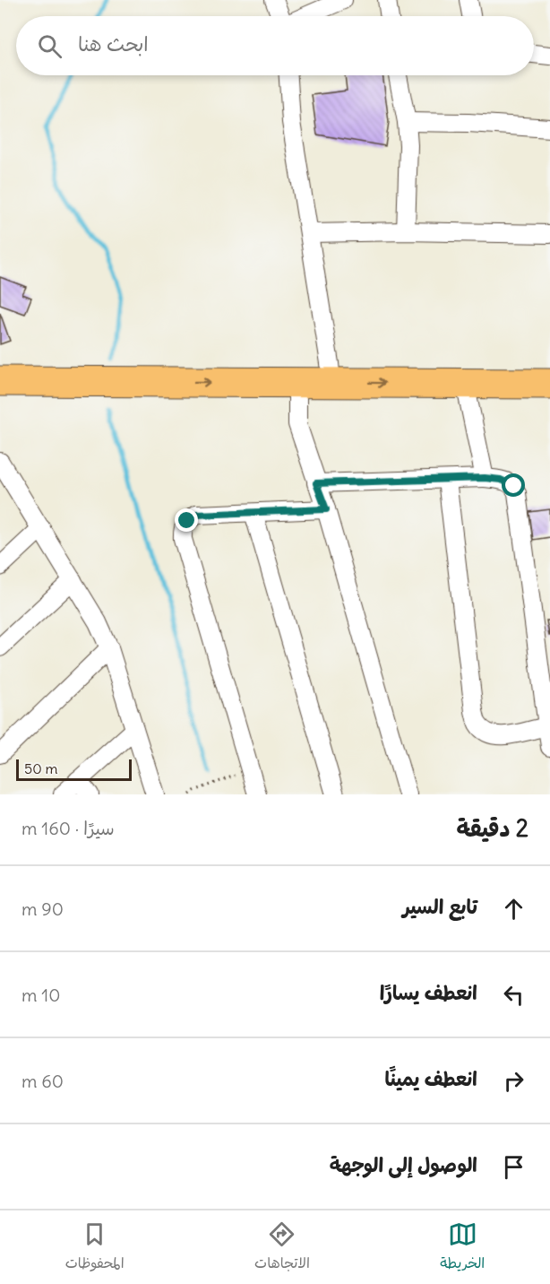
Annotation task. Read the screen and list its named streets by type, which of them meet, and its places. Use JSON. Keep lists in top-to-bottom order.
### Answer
{
  "scale_bar": "50 m",
  "page": {
    "search": "ابحث هنا",
    "scale": "50 m",
    "heading": ["2 دقيقة", "سيرًا · 160 m"],
    "list": [
      ["تابع السير", "90 m"],
      ["انعطف يسارًا", "10 m"],
      ["انعطف يمينًا", "60 m"],
      "الوصول إلى الوجهة"
    ],
    "nav": ["الخريطة", "الاتجاهات", "المحفوظات"]
  }
}
